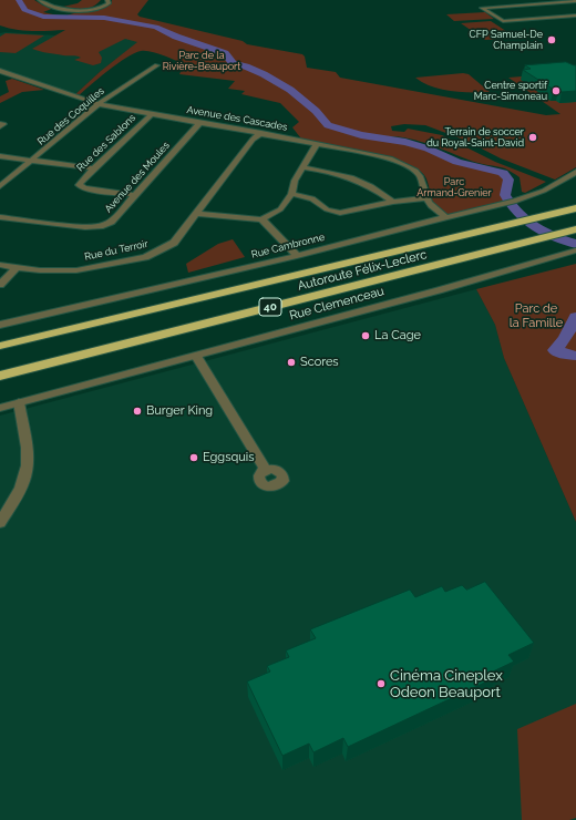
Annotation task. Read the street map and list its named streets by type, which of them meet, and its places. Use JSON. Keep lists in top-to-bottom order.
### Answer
{
  "streets": {
    "highway": ["Autoroute Félix-Leclerc", "40"],
    "street": [
      "Rue des Coquilles",
      "Avenue des Cascades",
      "Rue des Sablons",
      "Avenue des Moules",
      "Rue Cambronne",
      "Rue du Terroir",
      "Rue Clemenceau"
    ]
  },
  "crossings": [
    ["Rue des Coquilles", "Avenue des Cascades"],
    ["Avenue des Cascades", "Rue des Sablons"],
    ["Avenue des Cascades", "Avenue des Moules"],
    ["Avenue des Cascades", "Rue du Terroir"],
    ["Rue des Sablons", "Avenue des Moules"]
  ],
  "parks": ["Parc de la Rivière-Beauport", "Parc Armand-Grenier", "Parc de la Famille"],
  "places": [
    "CFP Samuel-De Champlain",
    "Centre sportif Marc-Simoneau",
    "Terrain de soccer du Royal-Saint-David",
    "La Cage",
    "Scores",
    "Burger King",
    "Eggsquis",
    "Cinéma Cineplex Odeon Beauport"
  ]
}
